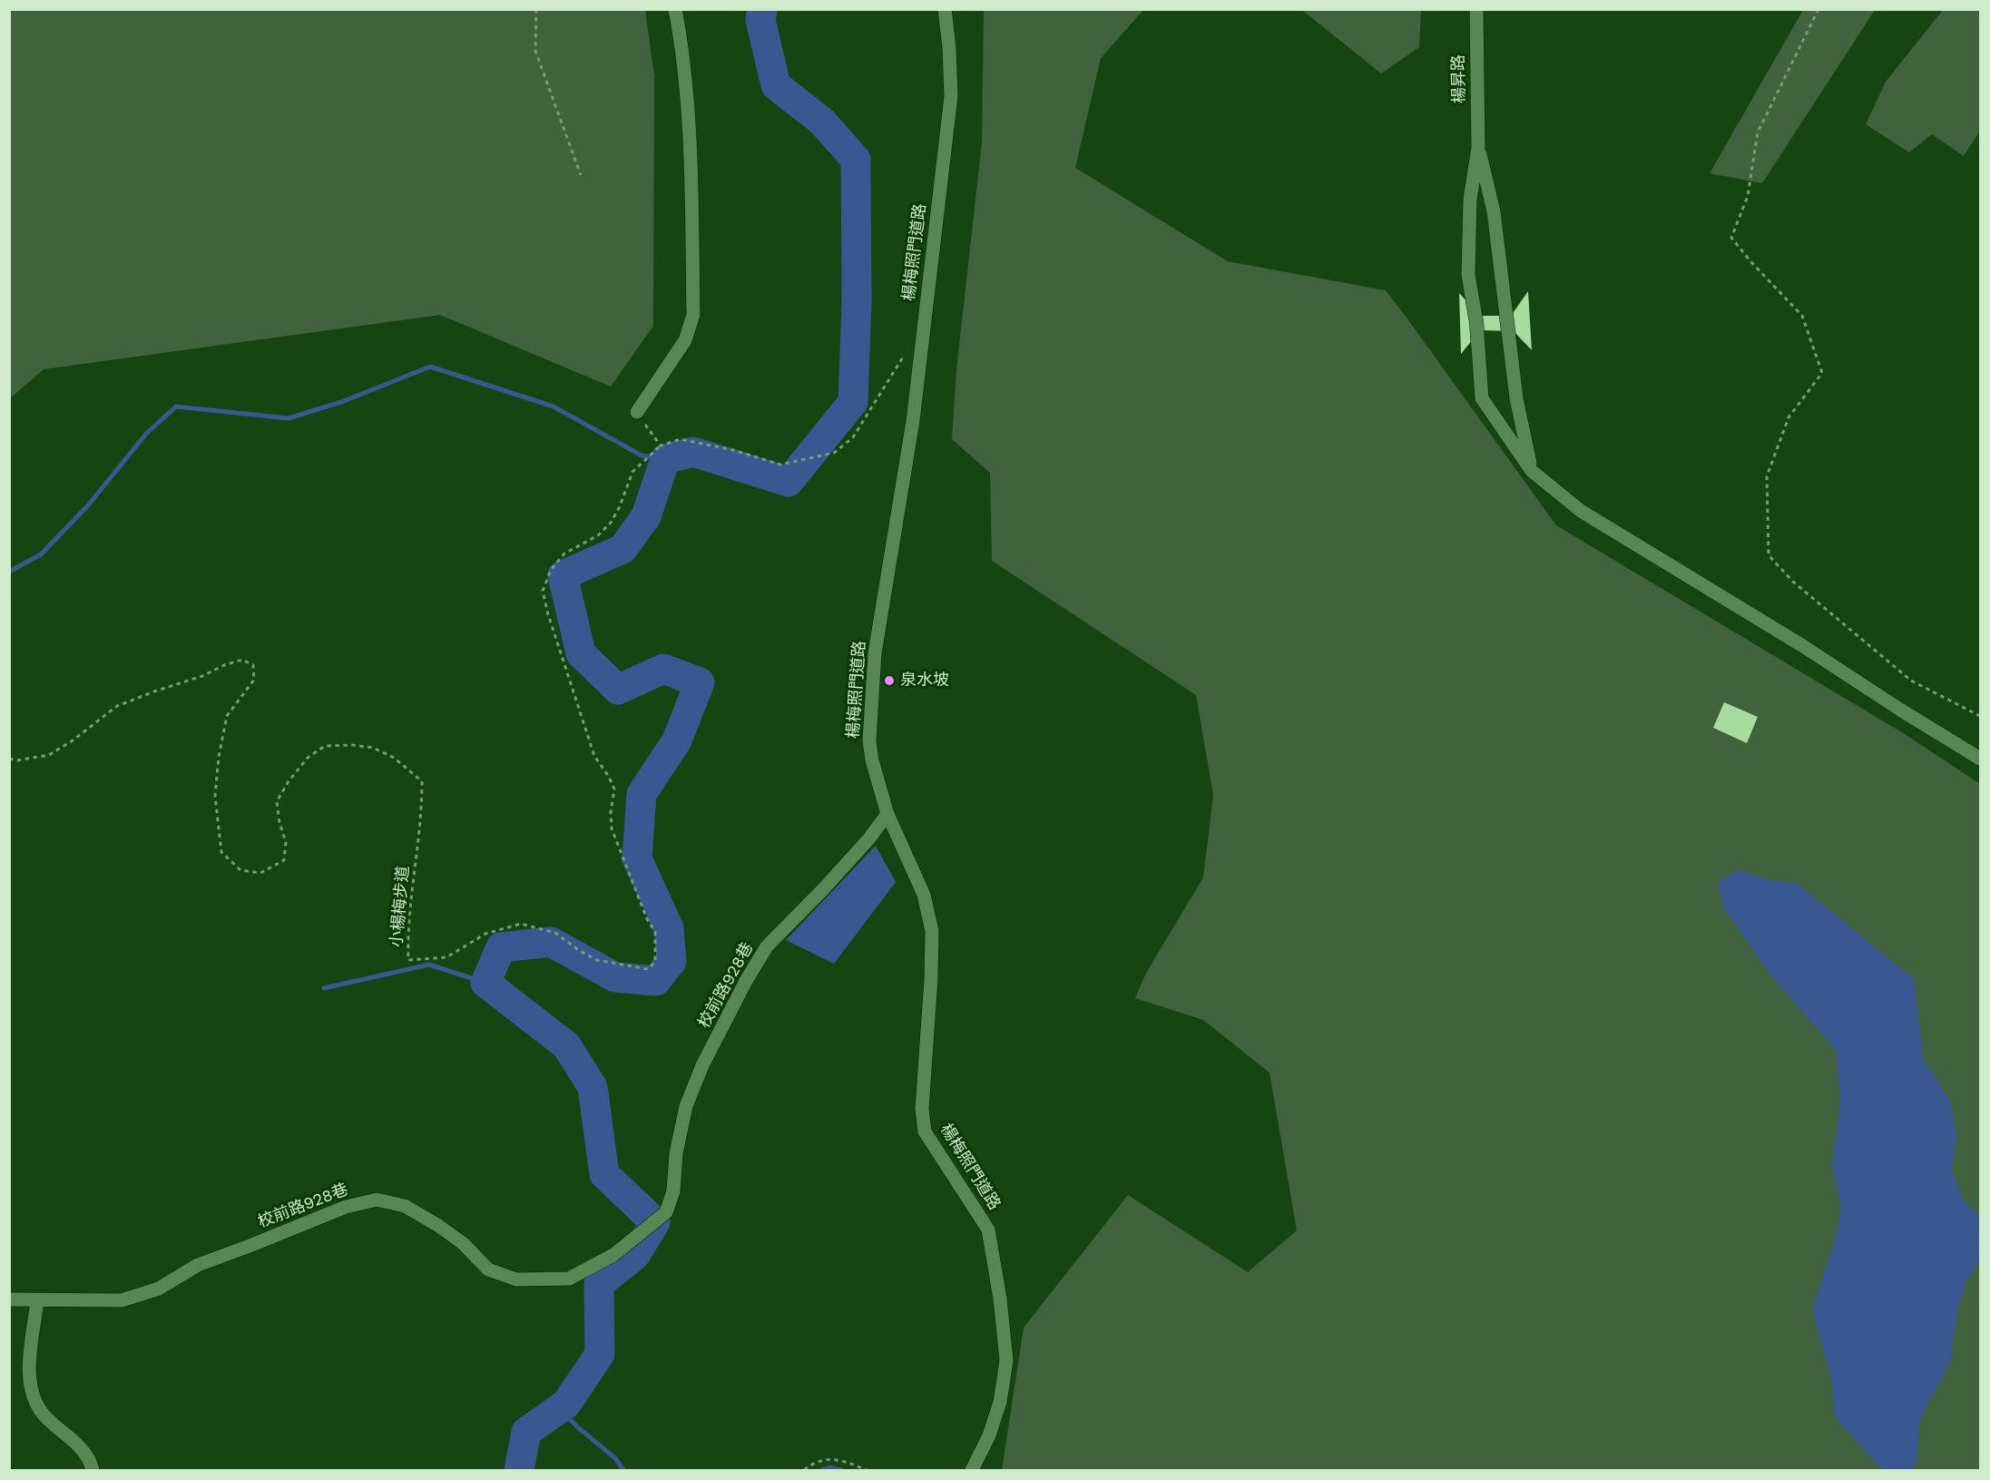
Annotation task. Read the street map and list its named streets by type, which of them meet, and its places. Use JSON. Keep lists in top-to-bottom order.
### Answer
{
  "streets": {
    "street": ["楊昇路", "楊梅照門道路", "校前路928巷"],
    "path": ["小楊梅步道"]
  },
  "crossings": [
    ["楊梅照門道路", "校前路928巷"]
  ],
  "places": ["泉水坡"]
}
